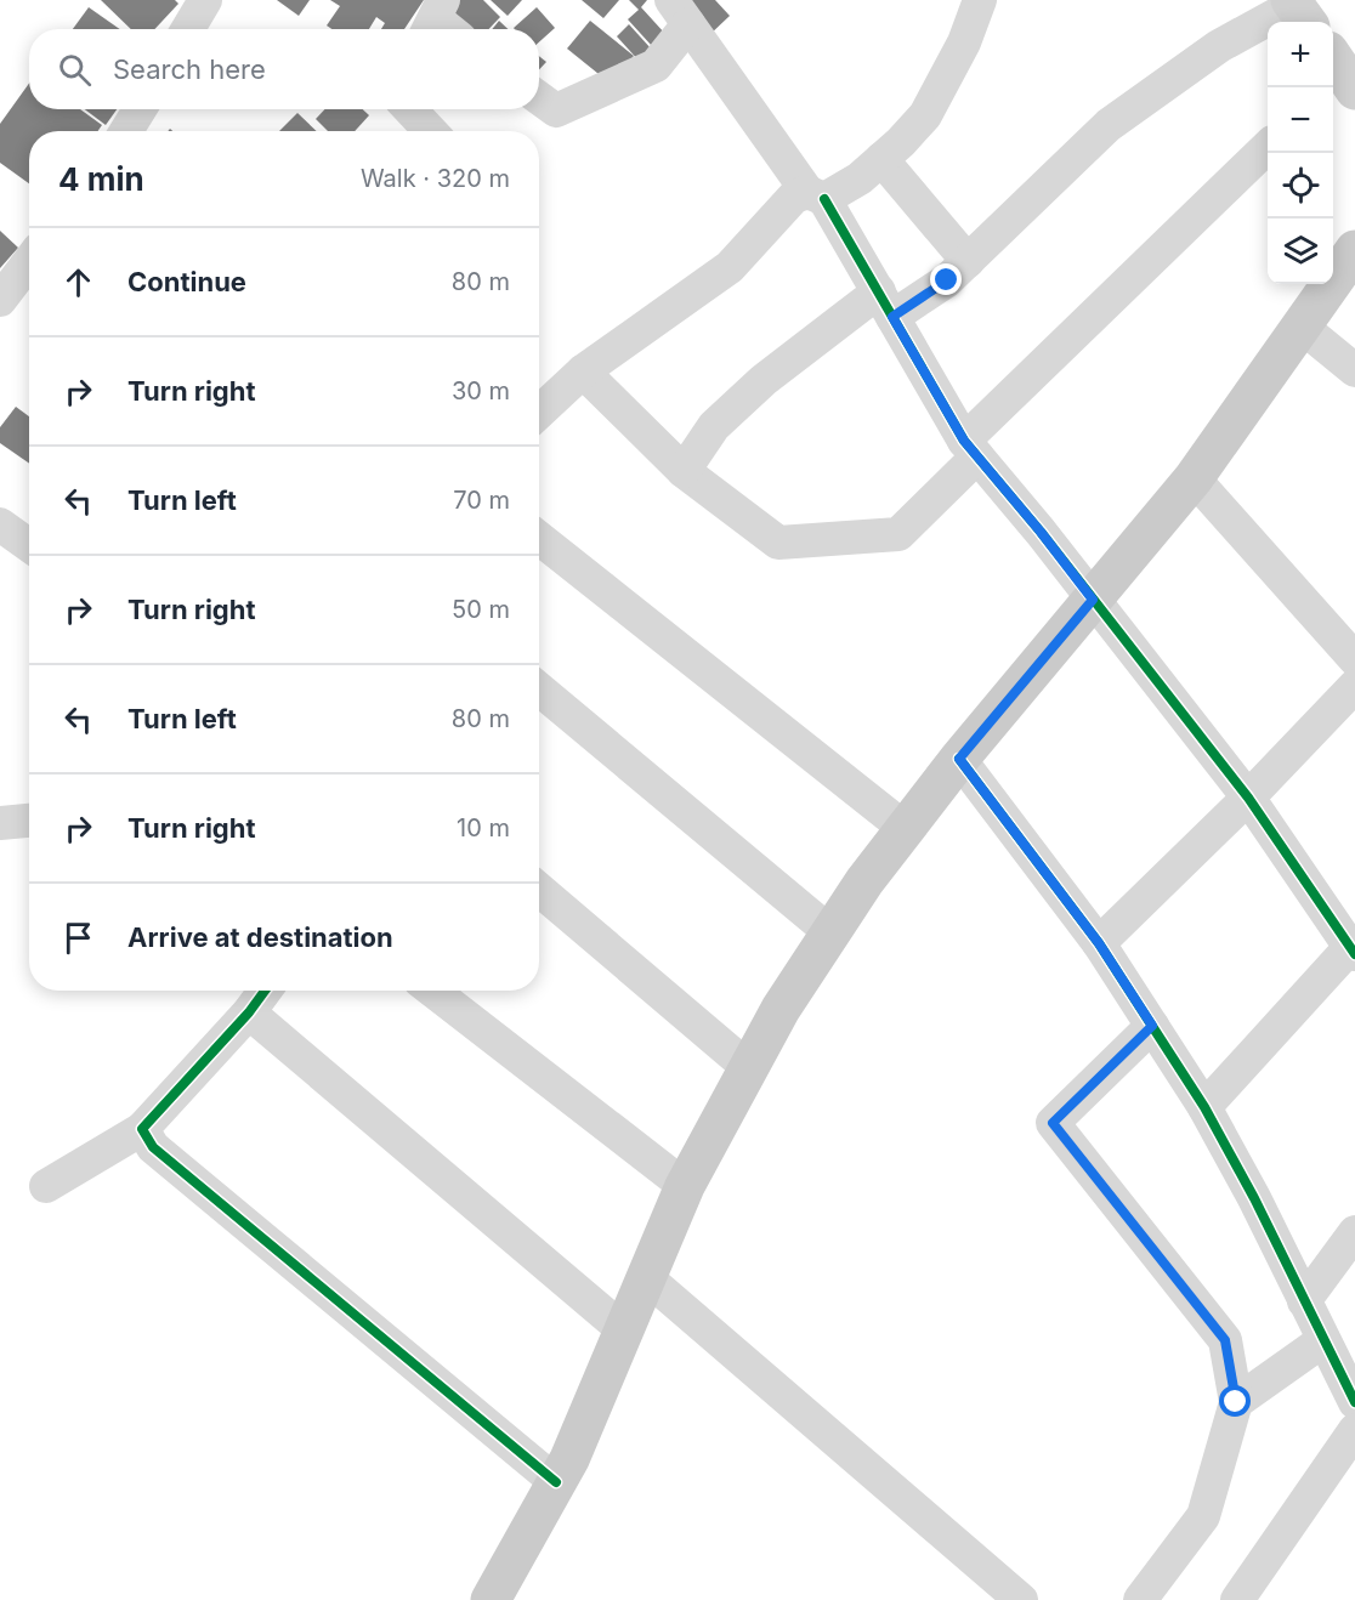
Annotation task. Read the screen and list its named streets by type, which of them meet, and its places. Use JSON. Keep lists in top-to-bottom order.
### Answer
{
  "page": {
    "map_buttons": ["+", "−"],
    "search": "Search here",
    "heading": ["4 min", "Walk · 320 m"],
    "list": [
      ["Continue", "80 m"],
      ["Turn right", "30 m"],
      ["Turn left", "70 m"],
      ["Turn right", "50 m"],
      ["Turn left", "80 m"],
      ["Turn right", "10 m"],
      "Arrive at destination"
    ]
  }
}
